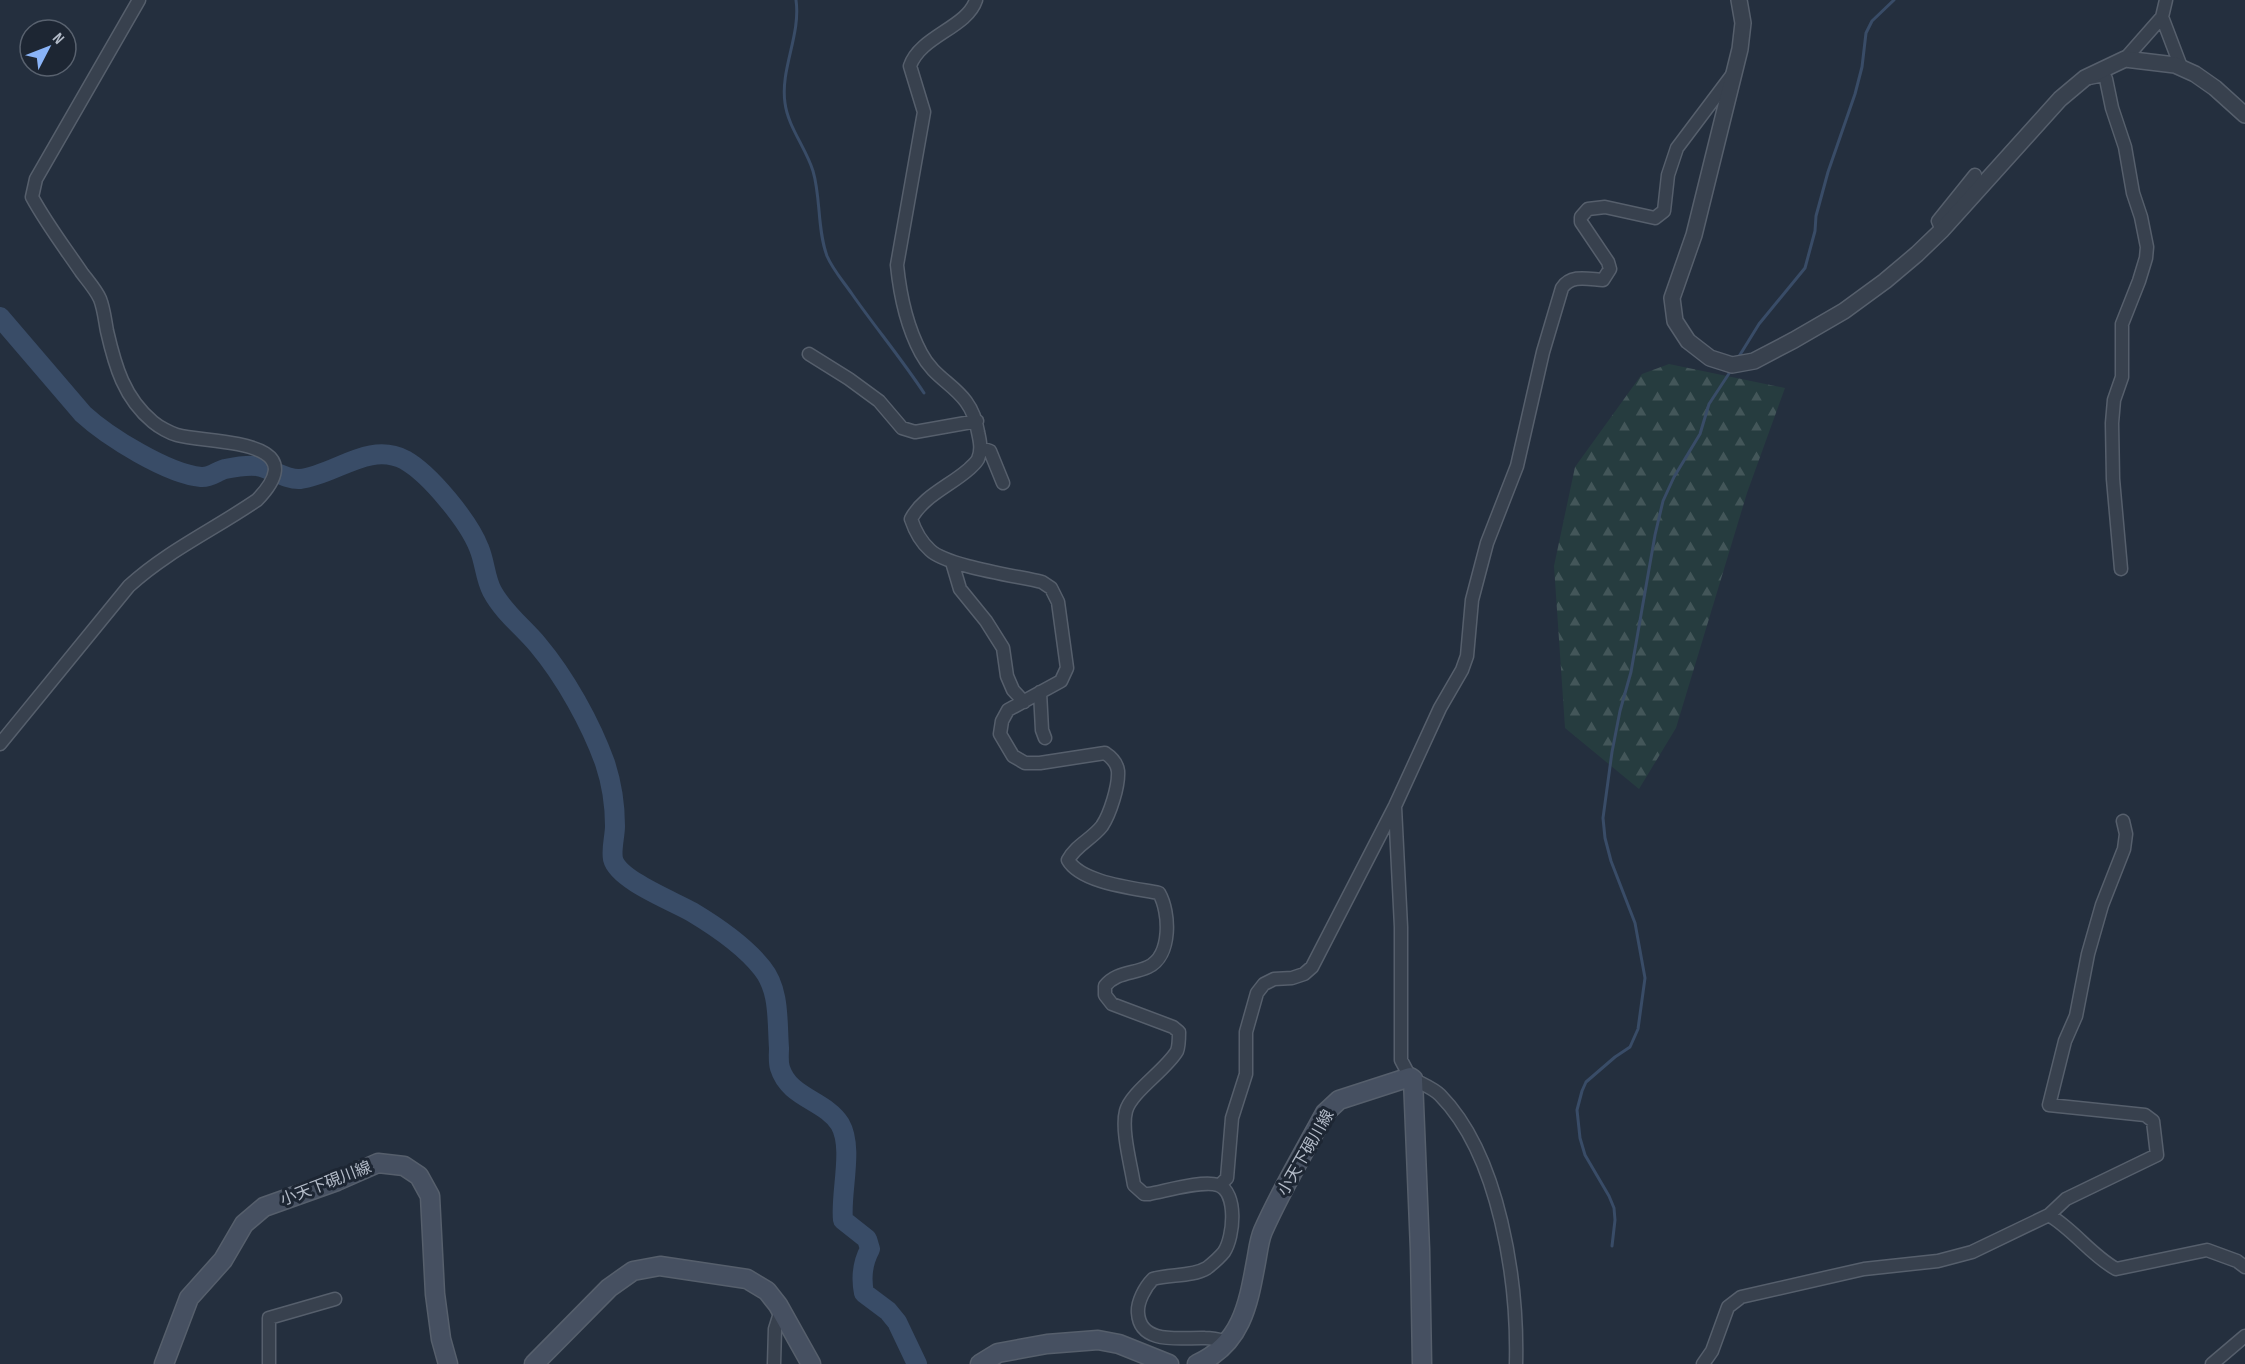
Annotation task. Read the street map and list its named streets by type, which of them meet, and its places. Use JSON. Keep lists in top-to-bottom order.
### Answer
{
  "streets": {
    "main road": ["小天下硯川線"]
  },
  "north": "top right"
}
